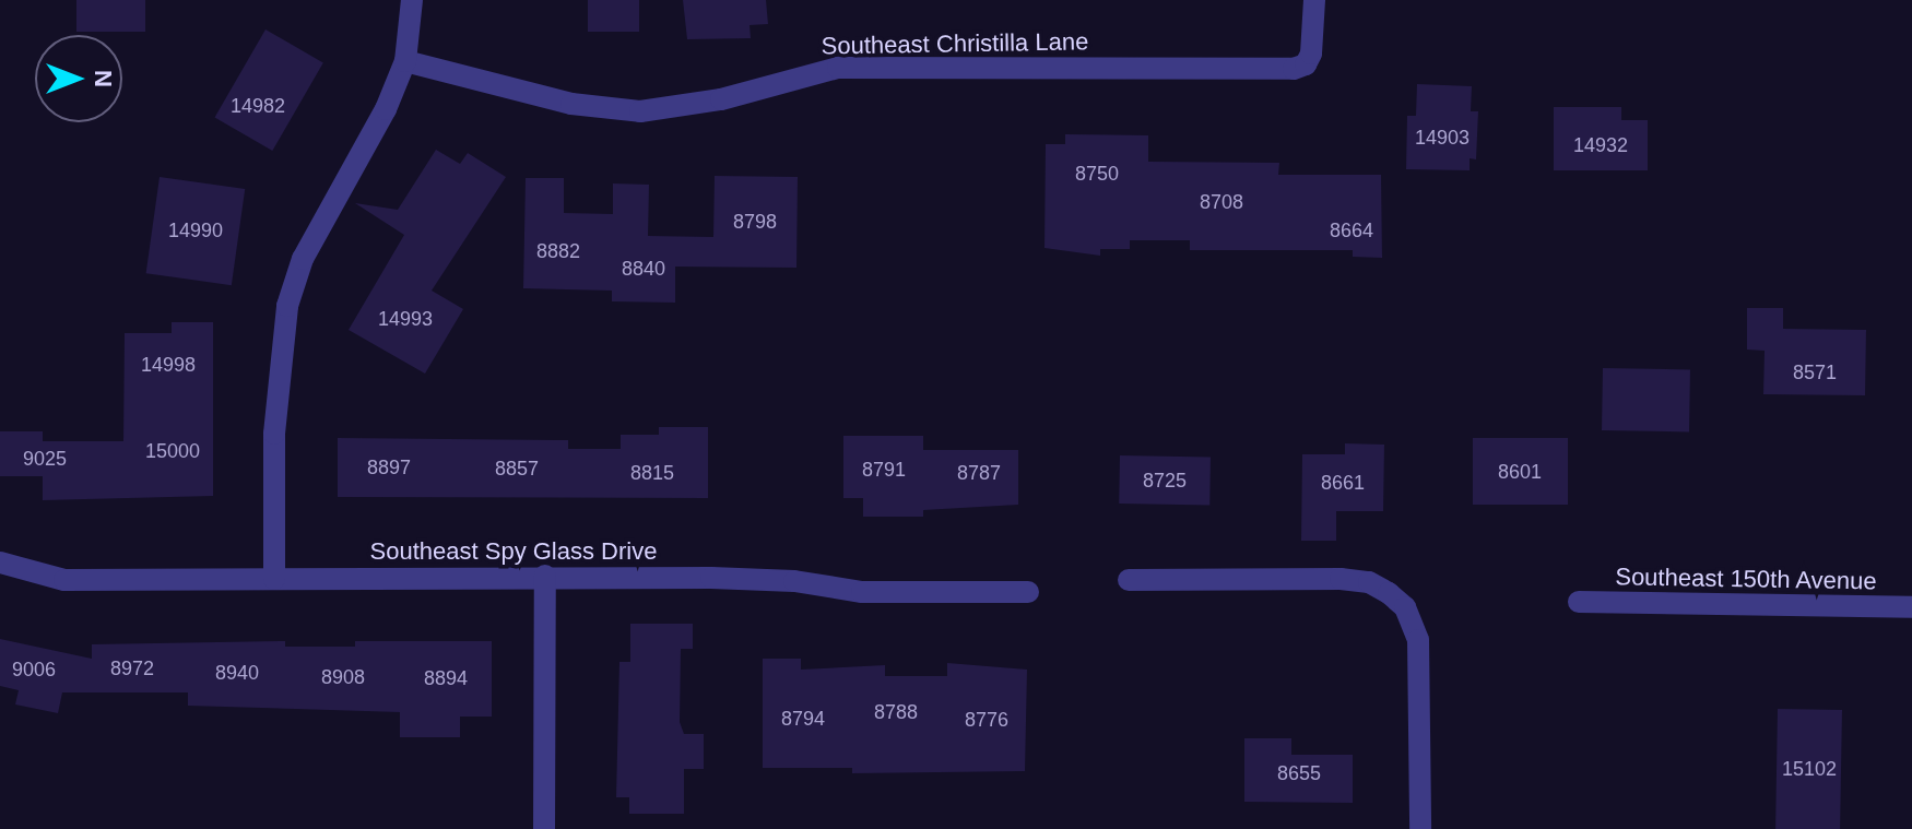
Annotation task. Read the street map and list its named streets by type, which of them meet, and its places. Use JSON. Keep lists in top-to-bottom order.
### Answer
{
  "streets": {
    "street": ["Southeast Christilla Lane", "Southeast Spy Glass Drive", "Southeast 150th Avenue"]
  },
  "house_numbers": [
    "14982",
    "14903",
    "14932",
    "8750",
    "8708",
    "8798",
    "14990",
    "8664",
    "8882",
    "8840",
    "14993",
    "14998",
    "8571",
    "15000",
    "9025",
    "8897",
    "8857",
    "8791",
    "8601",
    "8815",
    "8787",
    "8725",
    "8661",
    "8972",
    "9006",
    "8940",
    "8908",
    "8894",
    "8788",
    "8794",
    "8776",
    "15102",
    "8655"
  ],
  "north": "right"
}
